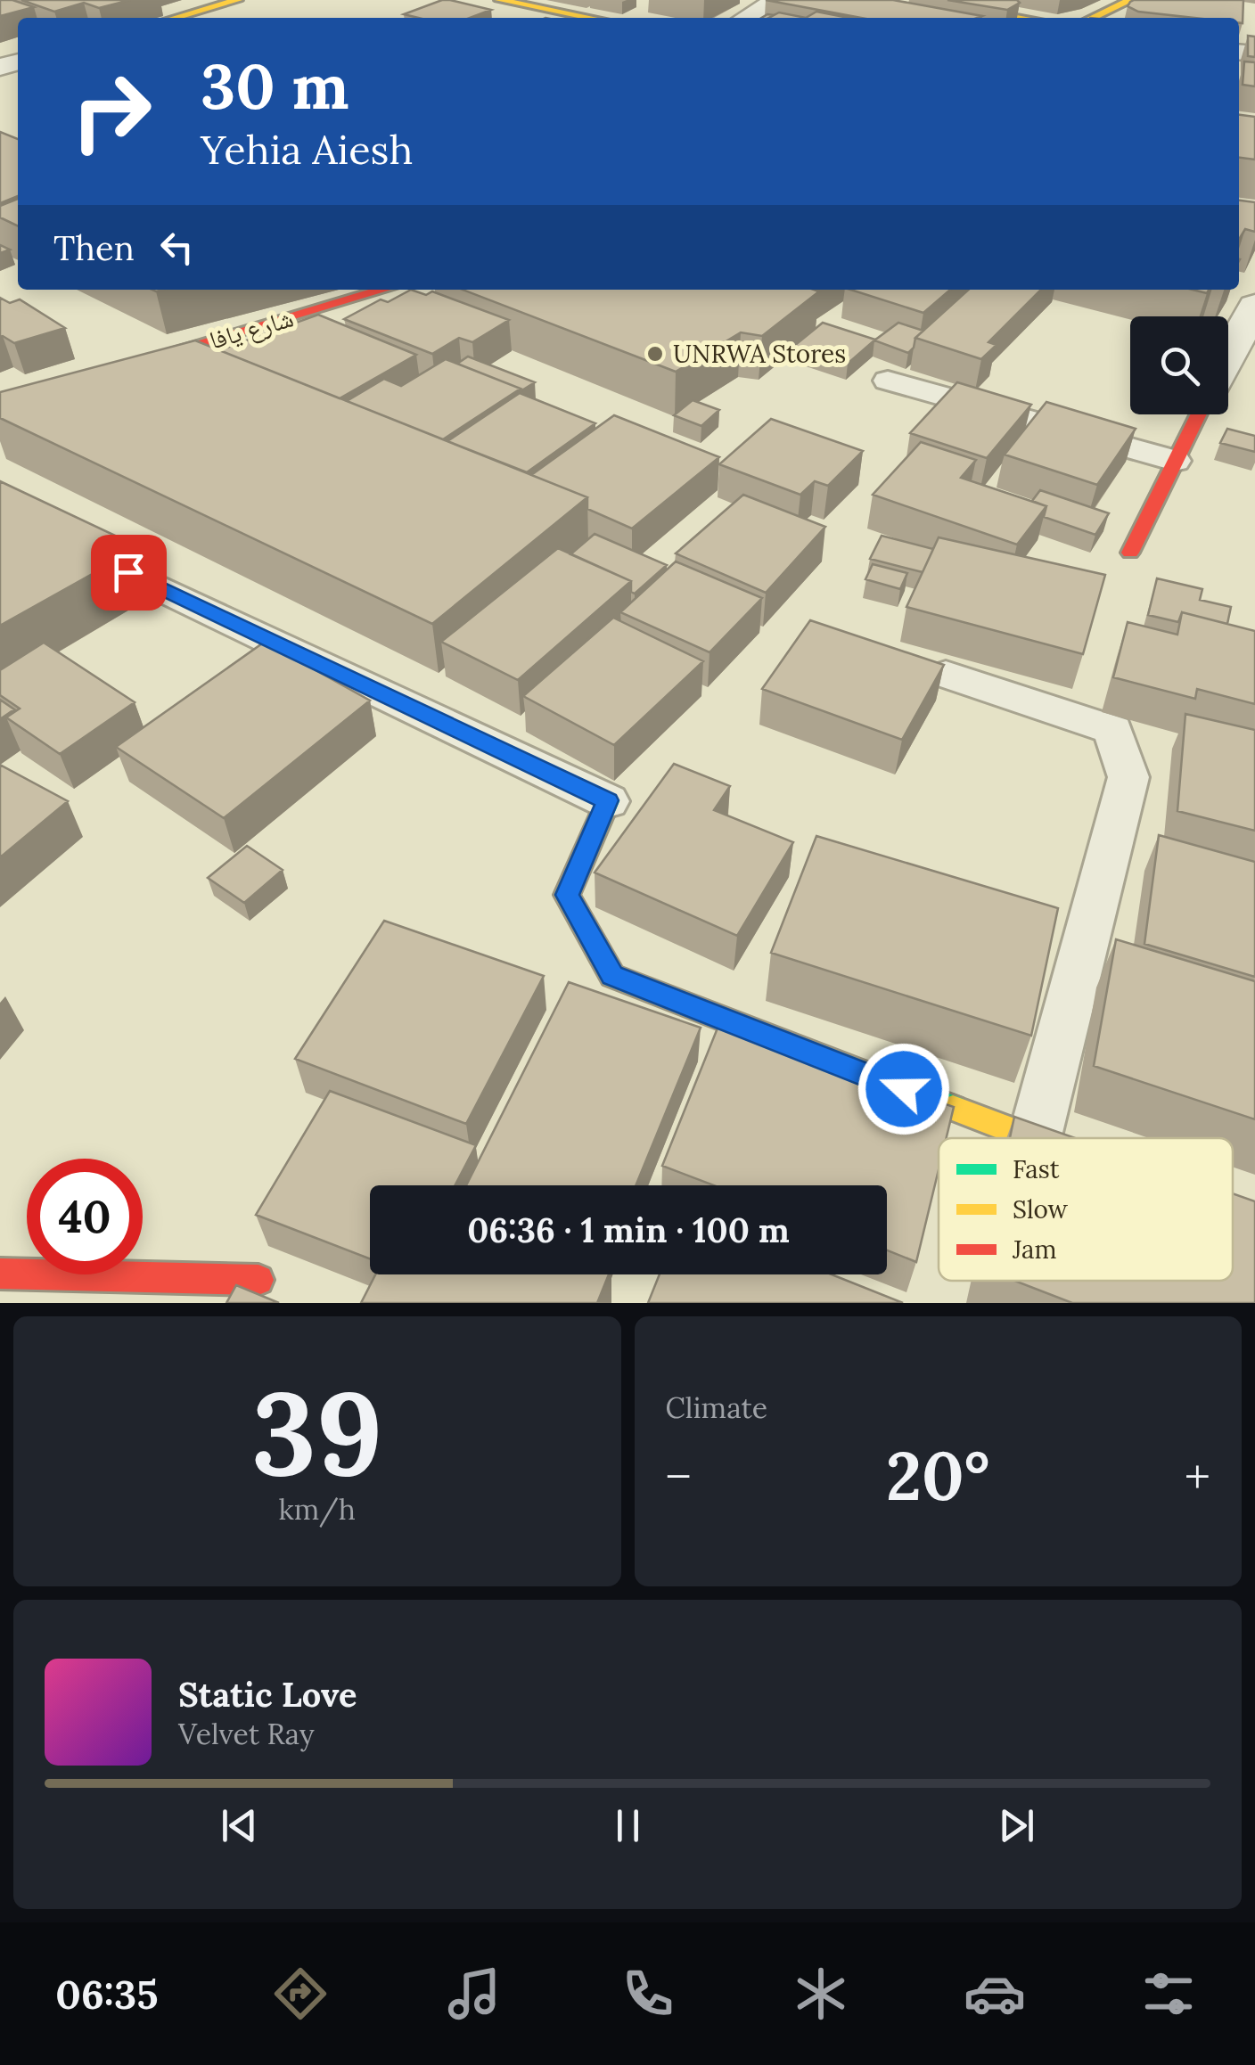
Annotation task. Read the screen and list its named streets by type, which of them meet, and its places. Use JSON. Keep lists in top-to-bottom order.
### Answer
{
  "streets": {
    "street": ["شارع يافا"]
  },
  "places": ["UNRWA Stores"],
  "legend": ["Fast", "Slow", "Jam"],
  "page": {
    "turn": ["30 m", "Yehia Aiesh"],
    "then": "Then",
    "limit": "40",
    "trip": "06:36 · 1 min · 100 m",
    "tile": [
      ["39", "km/h"],
      "Climate"
    ],
    "heat": ["−", "20°", "+"],
    "song": ["Static Love", "Velvet Ray"],
    "tabs": "06:35"
  }
}
